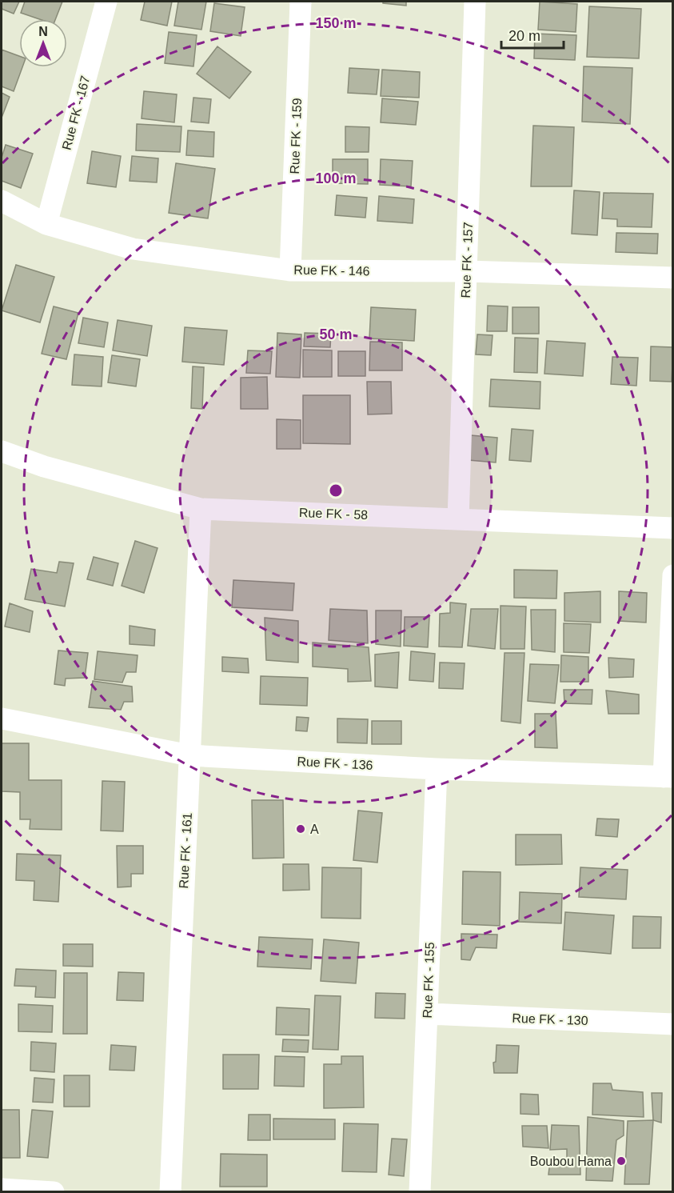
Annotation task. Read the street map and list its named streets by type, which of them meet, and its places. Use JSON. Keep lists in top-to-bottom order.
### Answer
{
  "streets": {
    "street": [
      "Rue FK - 167",
      "Rue FK - 159",
      "Rue FK - 157",
      "Rue FK - 146",
      "Rue FK - 58",
      "Rue FK - 136",
      "Rue FK - 161",
      "Rue FK - 155",
      "Rue FK - 130"
    ]
  },
  "crossings": [
    ["Rue FK - 167", "Rue FK - 146"],
    ["Rue FK - 159", "Rue FK - 146"],
    ["Rue FK - 157", "Rue FK - 146"],
    ["Rue FK - 157", "Rue FK - 58"],
    ["Rue FK - 58", "Rue FK - 161"],
    ["Rue FK - 136", "Rue FK - 161"],
    ["Rue FK - 136", "Rue FK - 155"],
    ["Rue FK - 155", "Rue FK - 130"]
  ],
  "places": ["A", "Boubou Hama"],
  "scale_bar": "20 m",
  "north": "top",
  "rings": ["150 m", "100 m", "50 m"]
}
